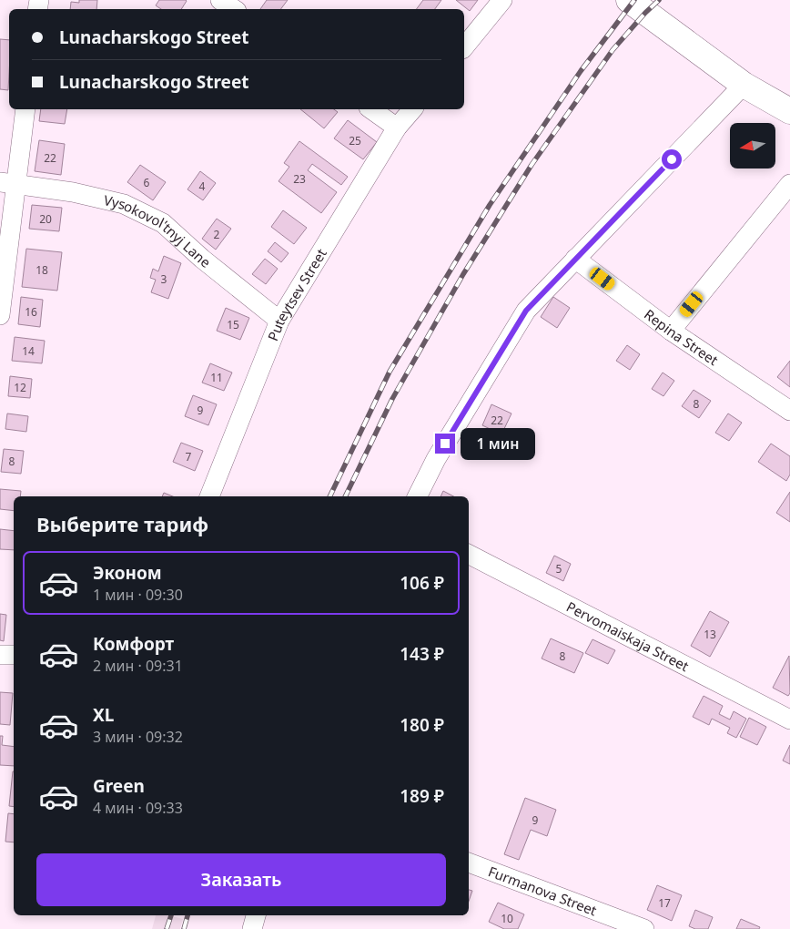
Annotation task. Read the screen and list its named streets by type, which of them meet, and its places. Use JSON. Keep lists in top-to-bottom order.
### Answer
{
  "streets": {
    "street": [
      "Vysokovol'tnyj Lane",
      "Puteytsev Street",
      "Repina Street",
      "Pervomaiskaja Street",
      "Furmanova Street"
    ]
  },
  "crossings": [
    ["Vysokovol'tnyj Lane", "Puteytsev Street"]
  ],
  "house_numbers": [
    "25",
    "22",
    "23",
    "6",
    "4",
    "20",
    "2",
    "18",
    "3",
    "16",
    "15",
    "14",
    "11",
    "12",
    "8",
    "9",
    "22",
    "7",
    "8",
    "5",
    "13",
    "8",
    "9",
    "17",
    "10"
  ],
  "north": "left",
  "page": {
    "banner": ["Lunacharskogo Street", "Lunacharskogo Street"],
    "bubble": "1 мин",
    "heading": "Выберите тариф",
    "list": [
      {
        "name": "Эконом",
        "note": "1 мин · 09:30",
        "value": "106 ₽"
      },
      {
        "name": "Комфорт",
        "note": "2 мин · 09:31",
        "value": "143 ₽"
      },
      {
        "name": "XL",
        "note": "3 мин · 09:32",
        "value": "180 ₽"
      },
      {
        "name": "Green",
        "note": "4 мин · 09:33",
        "value": "189 ₽"
      }
    ],
    "buttons": "Заказать"
  }
}
